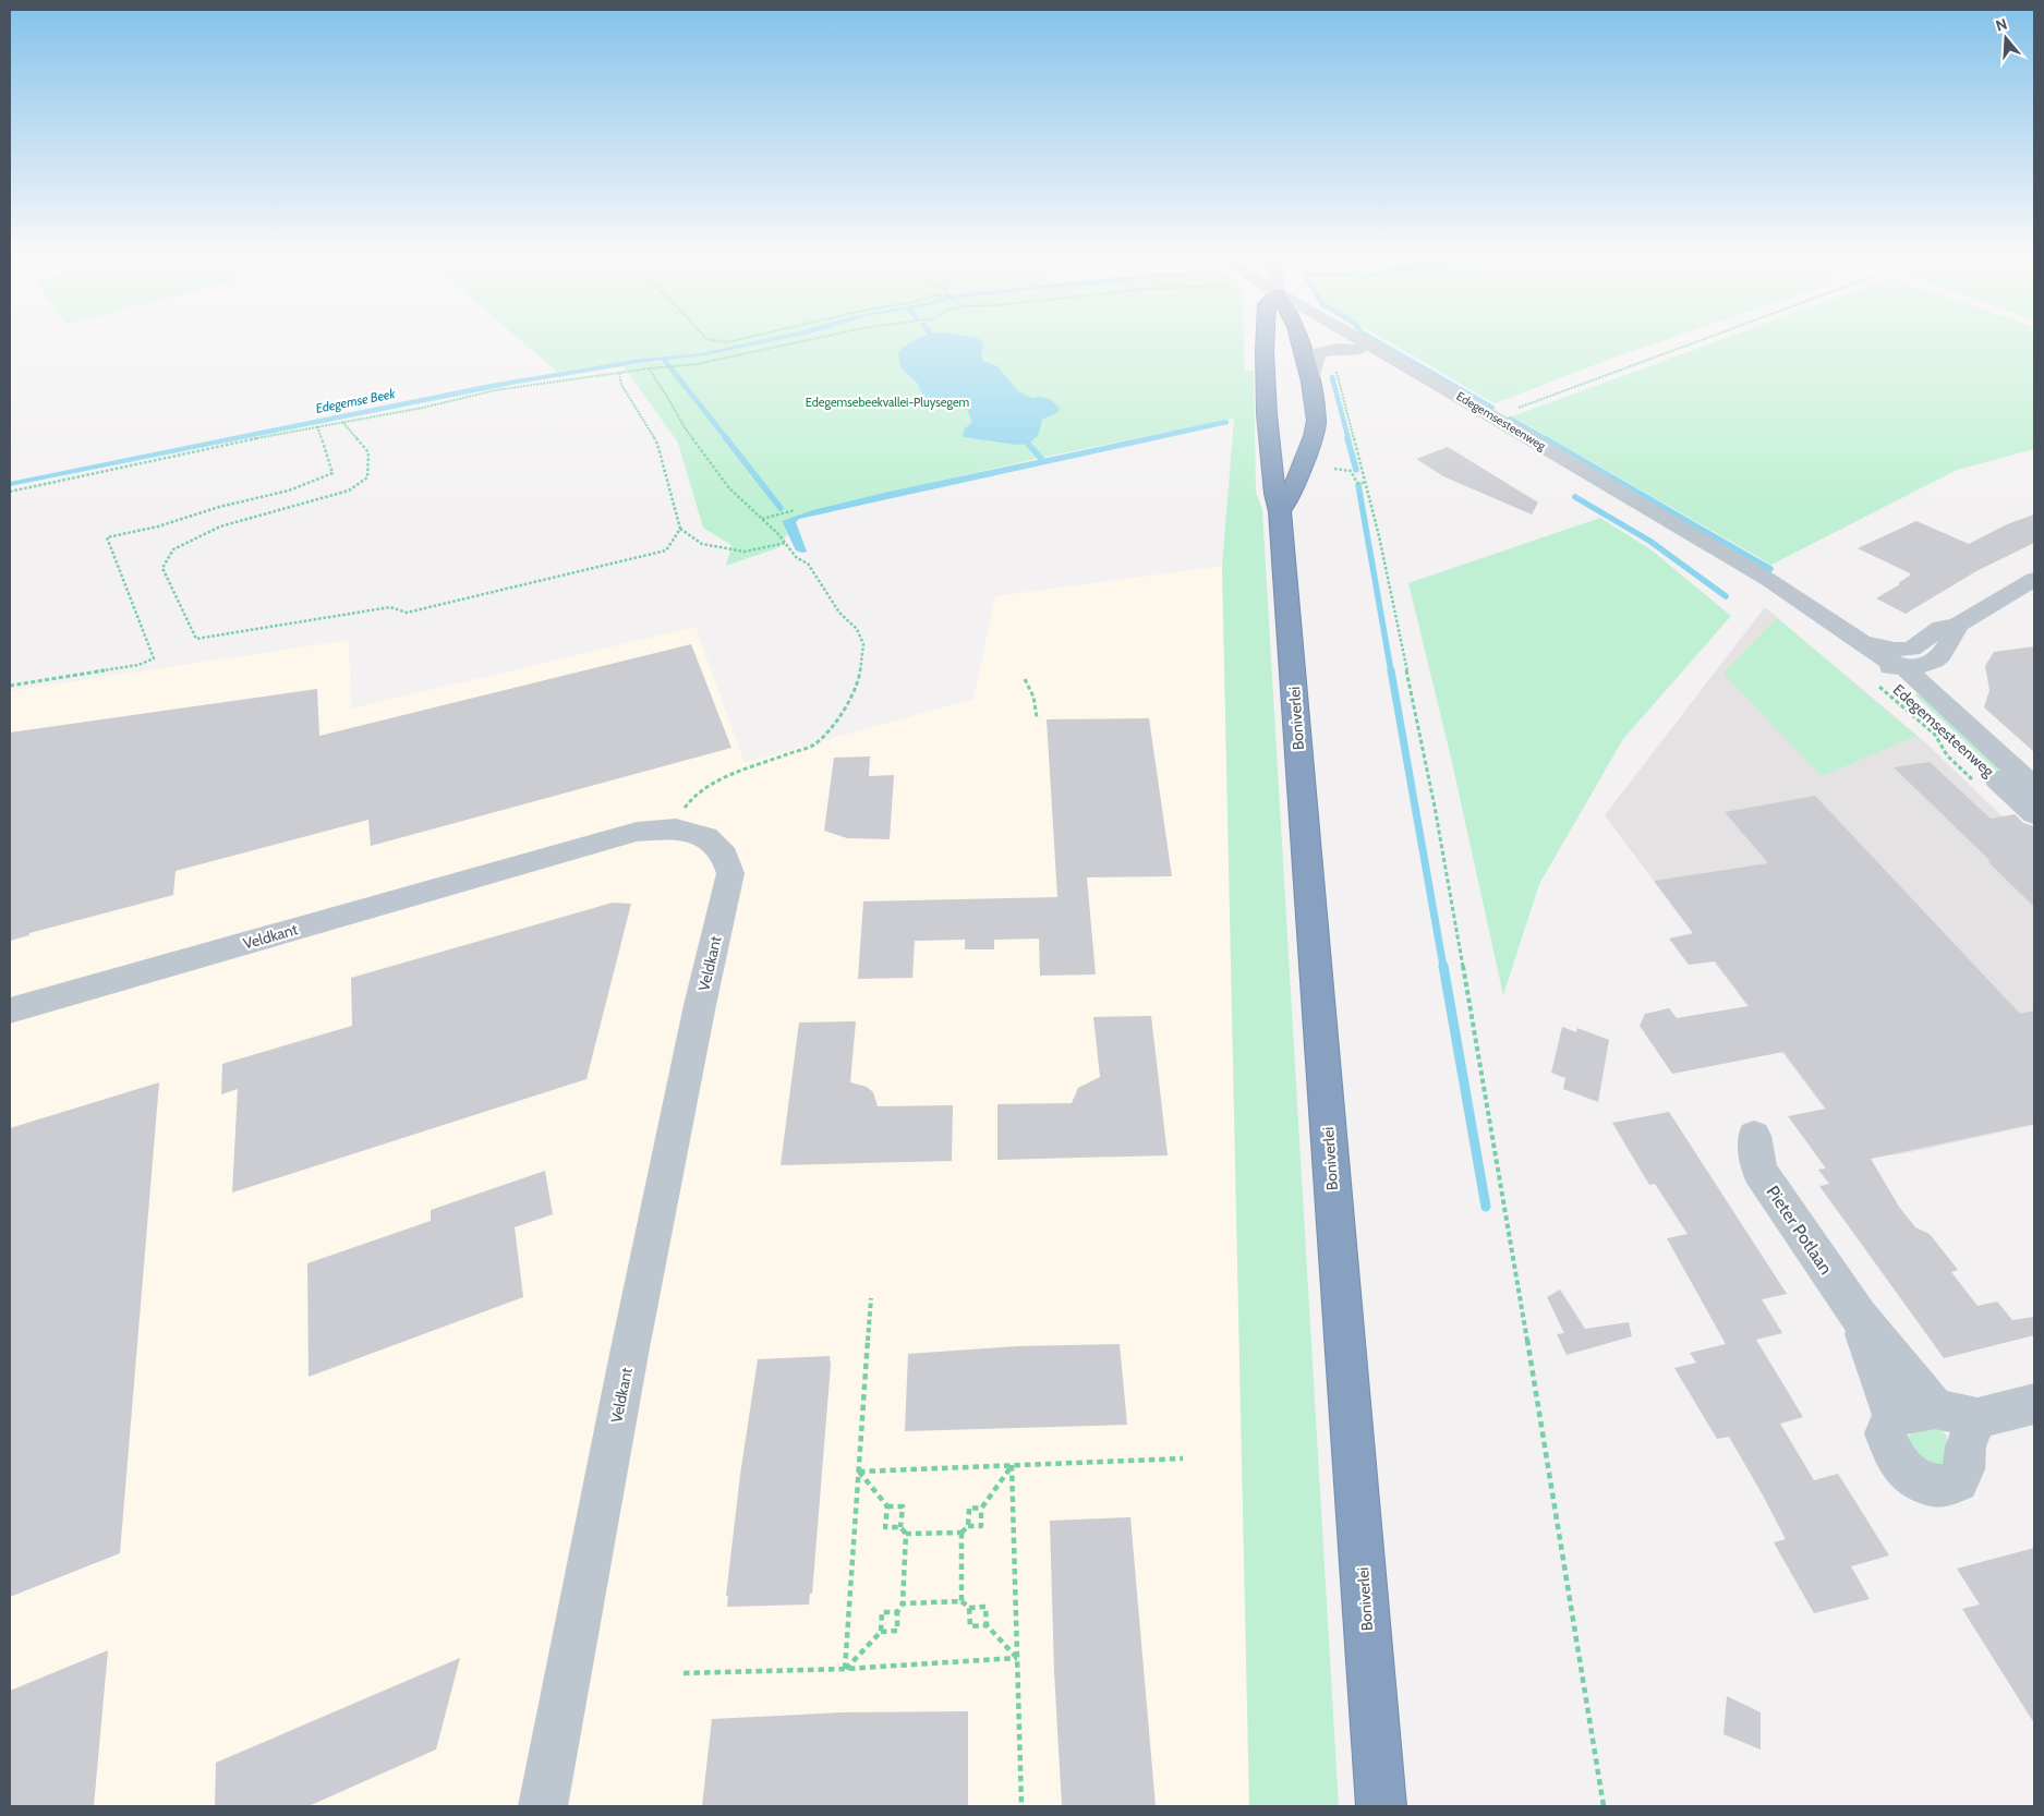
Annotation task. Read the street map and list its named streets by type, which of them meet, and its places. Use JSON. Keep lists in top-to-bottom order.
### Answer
{
  "streets": {
    "highway": ["Boniverlei"],
    "street": ["Edegemsesteenweg", "Veldkant", "Pieter Potlaan"]
  },
  "crossings": [
    ["Edegemsesteenweg", "Boniverlei"]
  ],
  "water": ["Edegemse Beek"],
  "parks": ["Edegemsebeekvallei-Pluysegem"],
  "north": "top"
}
